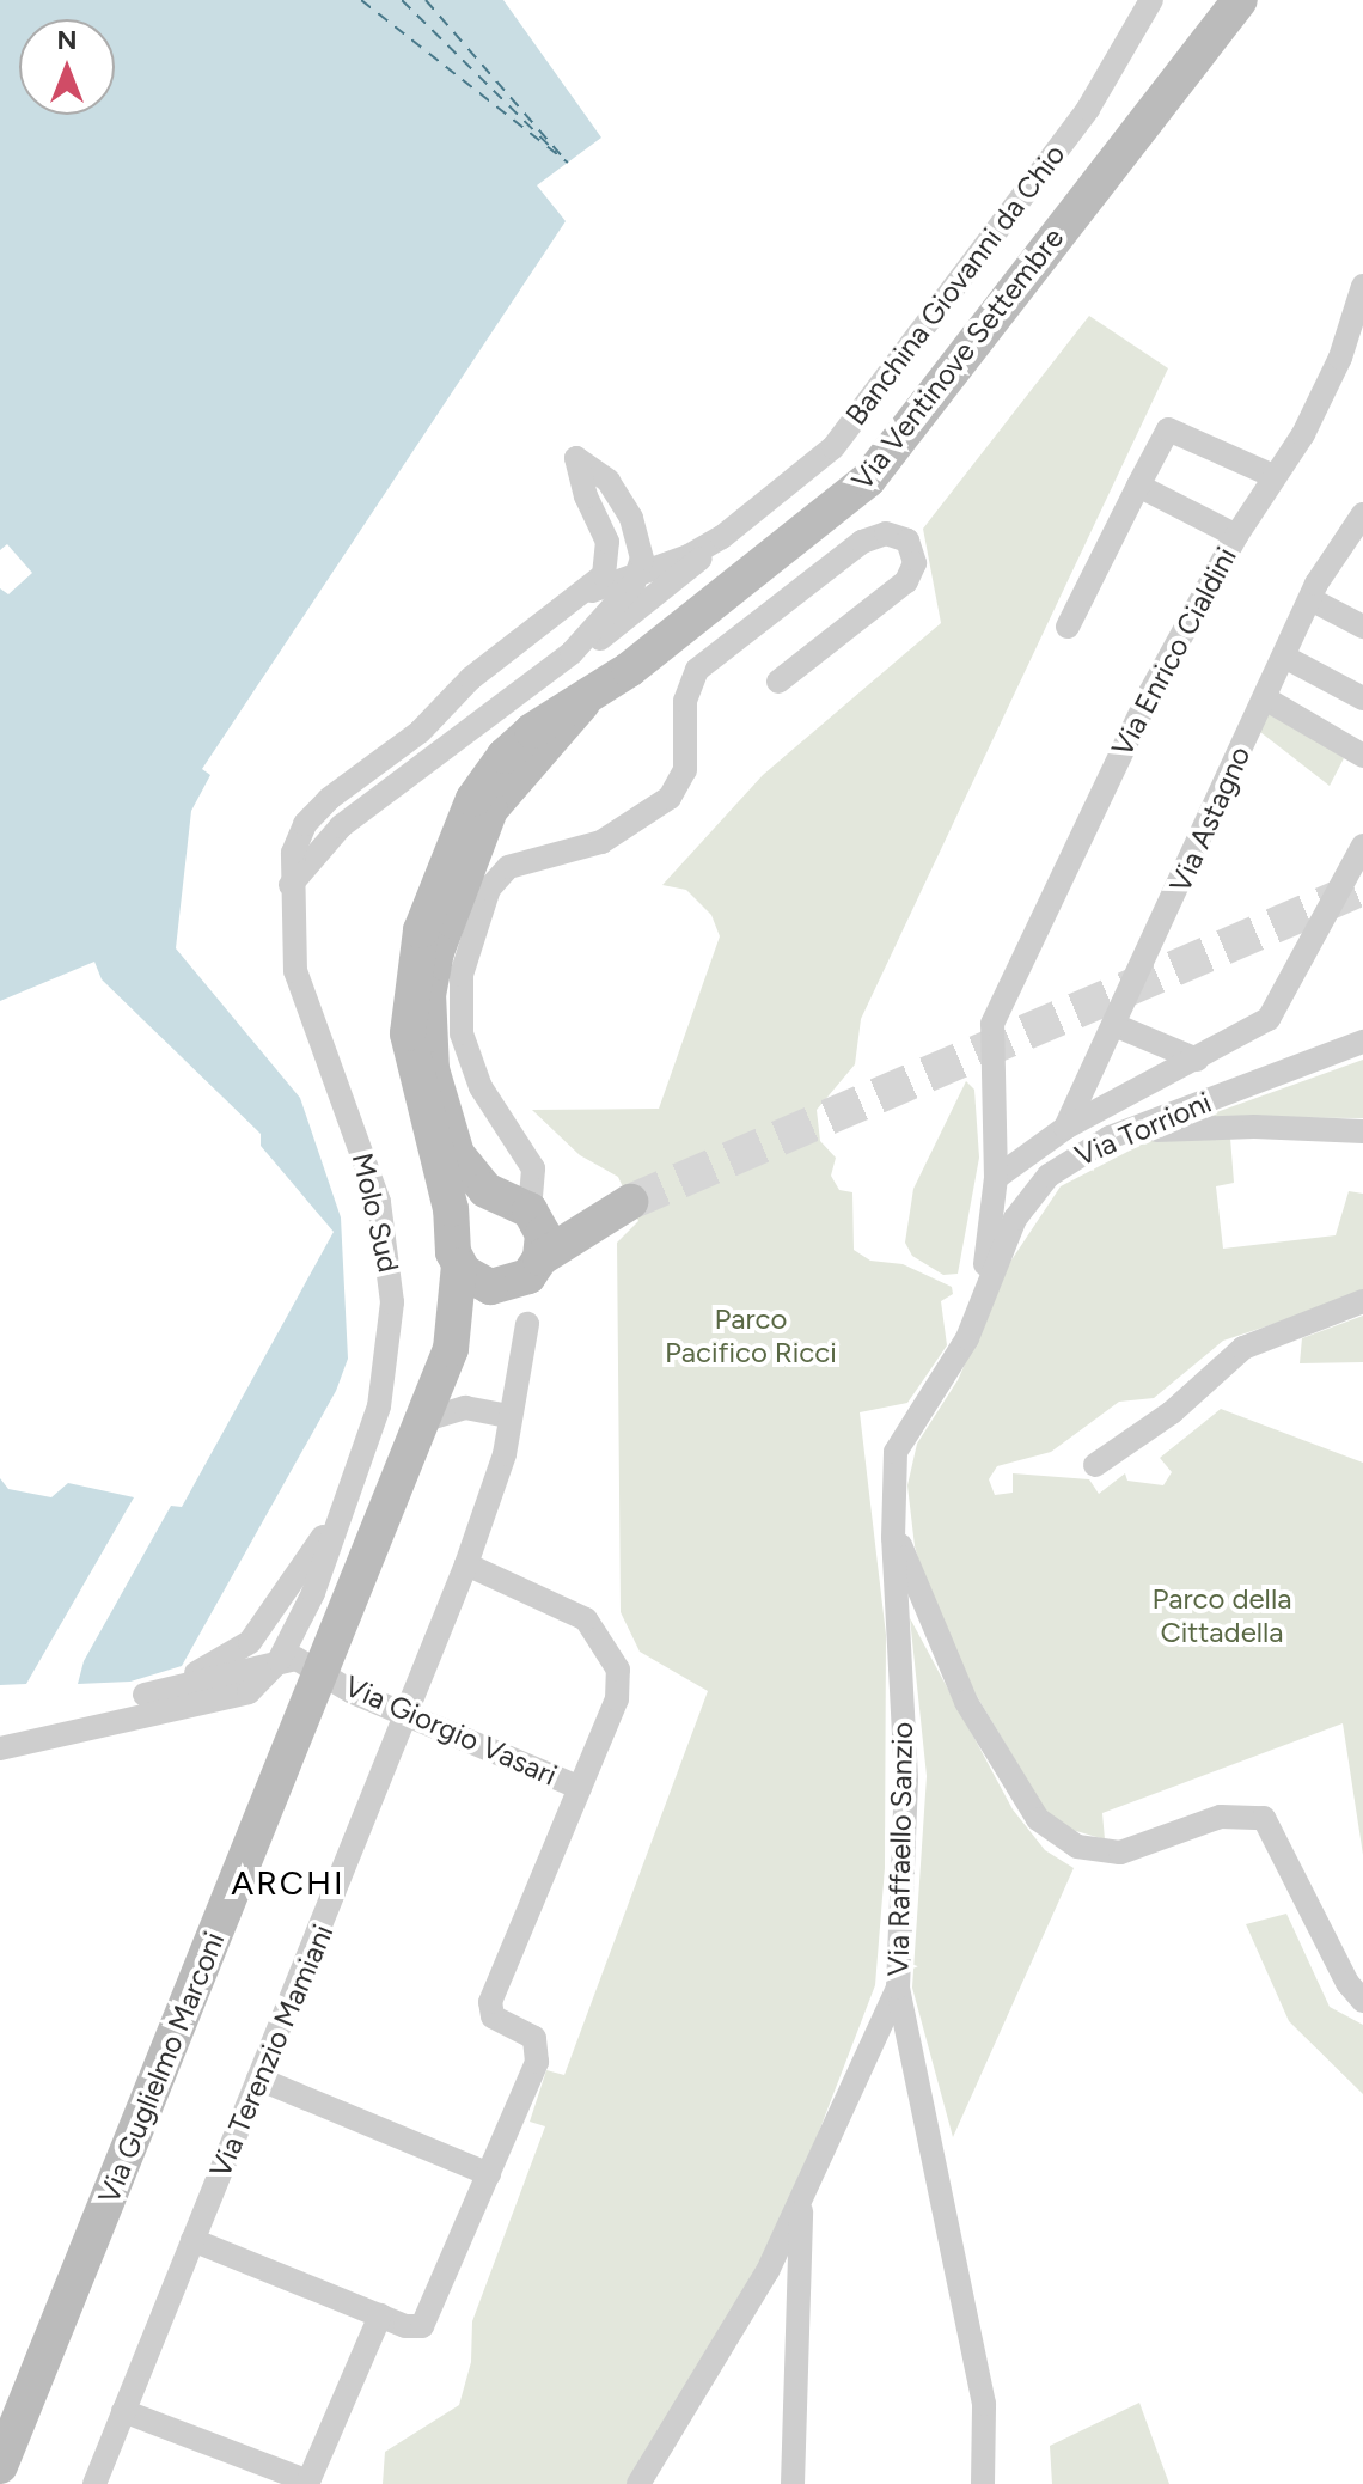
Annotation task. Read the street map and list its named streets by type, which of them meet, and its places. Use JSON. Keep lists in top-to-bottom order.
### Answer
{
  "streets": {
    "street": [
      "Banchina Giovanni da Chio",
      "Via Ventinove Settembre",
      "Via Enrico Cialdini",
      "Via Astagno",
      "Via Torrioni",
      "Molo Sud",
      "Via Giorgio Vasari",
      "Via Raffaello Sanzio",
      "Via Terenzio Mamiani",
      "Via Guglielmo Marconi"
    ]
  },
  "crossings": [
    ["Banchina Giovanni da Chio", "Molo Sud"],
    ["Via Ventinove Settembre", "Via Guglielmo Marconi"],
    ["Via Torrioni", "Via Raffaello Sanzio"],
    ["Molo Sud", "Via Giorgio Vasari"],
    ["Molo Sud", "Via Guglielmo Marconi"],
    ["Via Giorgio Vasari", "Via Terenzio Mamiani"],
    ["Via Giorgio Vasari", "Via Guglielmo Marconi"]
  ],
  "districts": ["ARCHI"],
  "parks": ["Parco Pacifico Ricci", "Parco della Cittadella"],
  "north": "top"
}
